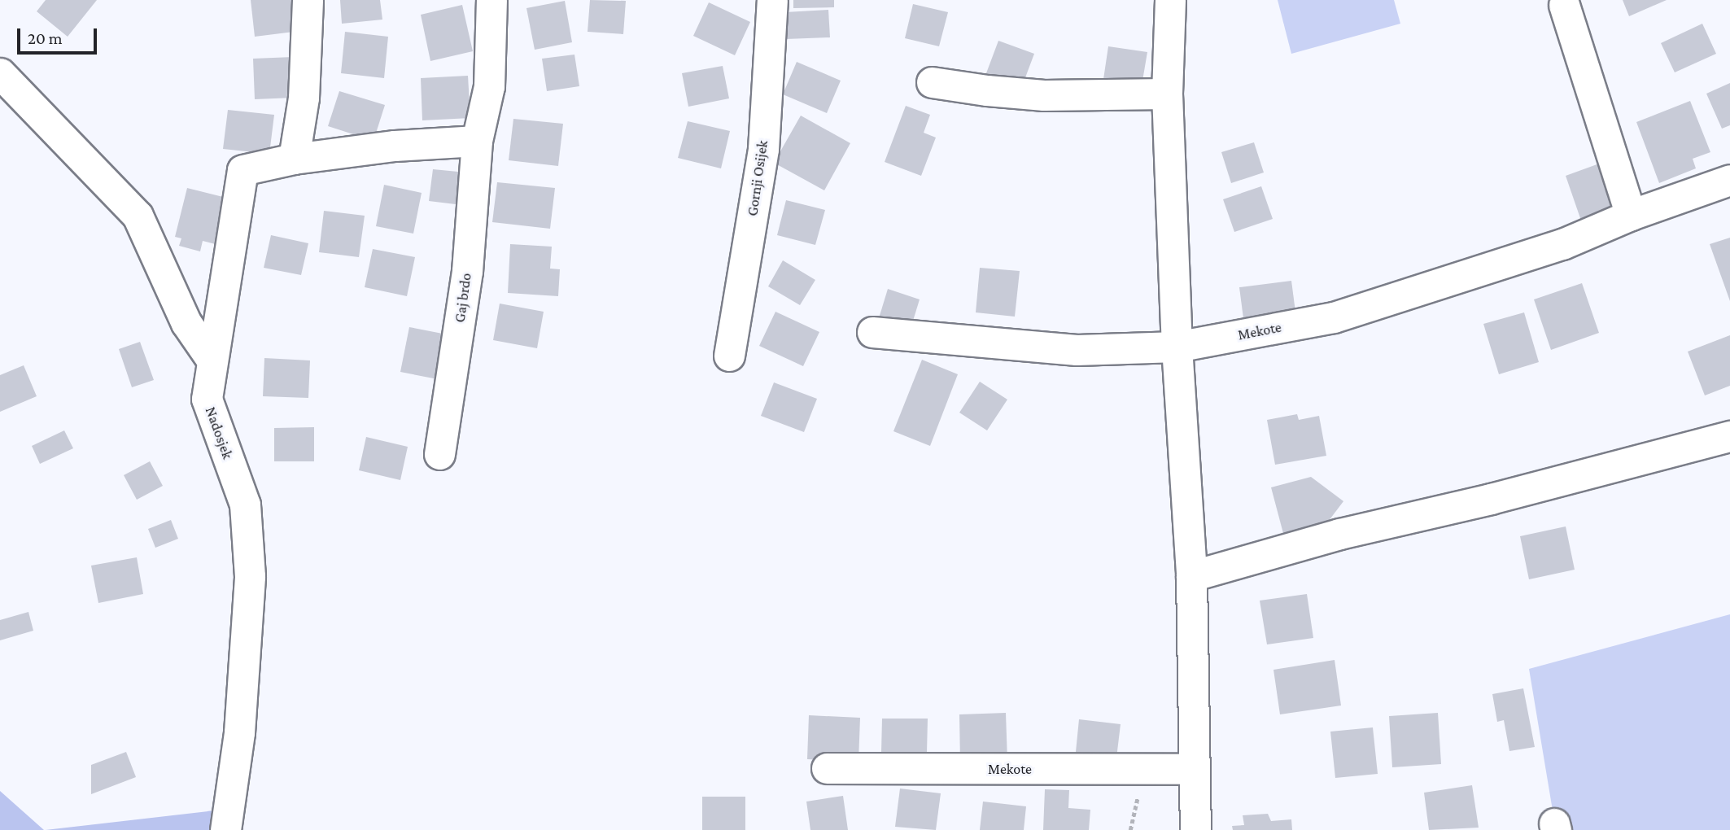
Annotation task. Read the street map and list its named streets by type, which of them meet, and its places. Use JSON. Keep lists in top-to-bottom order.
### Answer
{
  "streets": {
    "street": [
      "Gornji Osijek",
      "Gaj brdo",
      "Mekote",
      "Nadosjek"
    ]
  },
  "scale_bar": "20 m"
}
